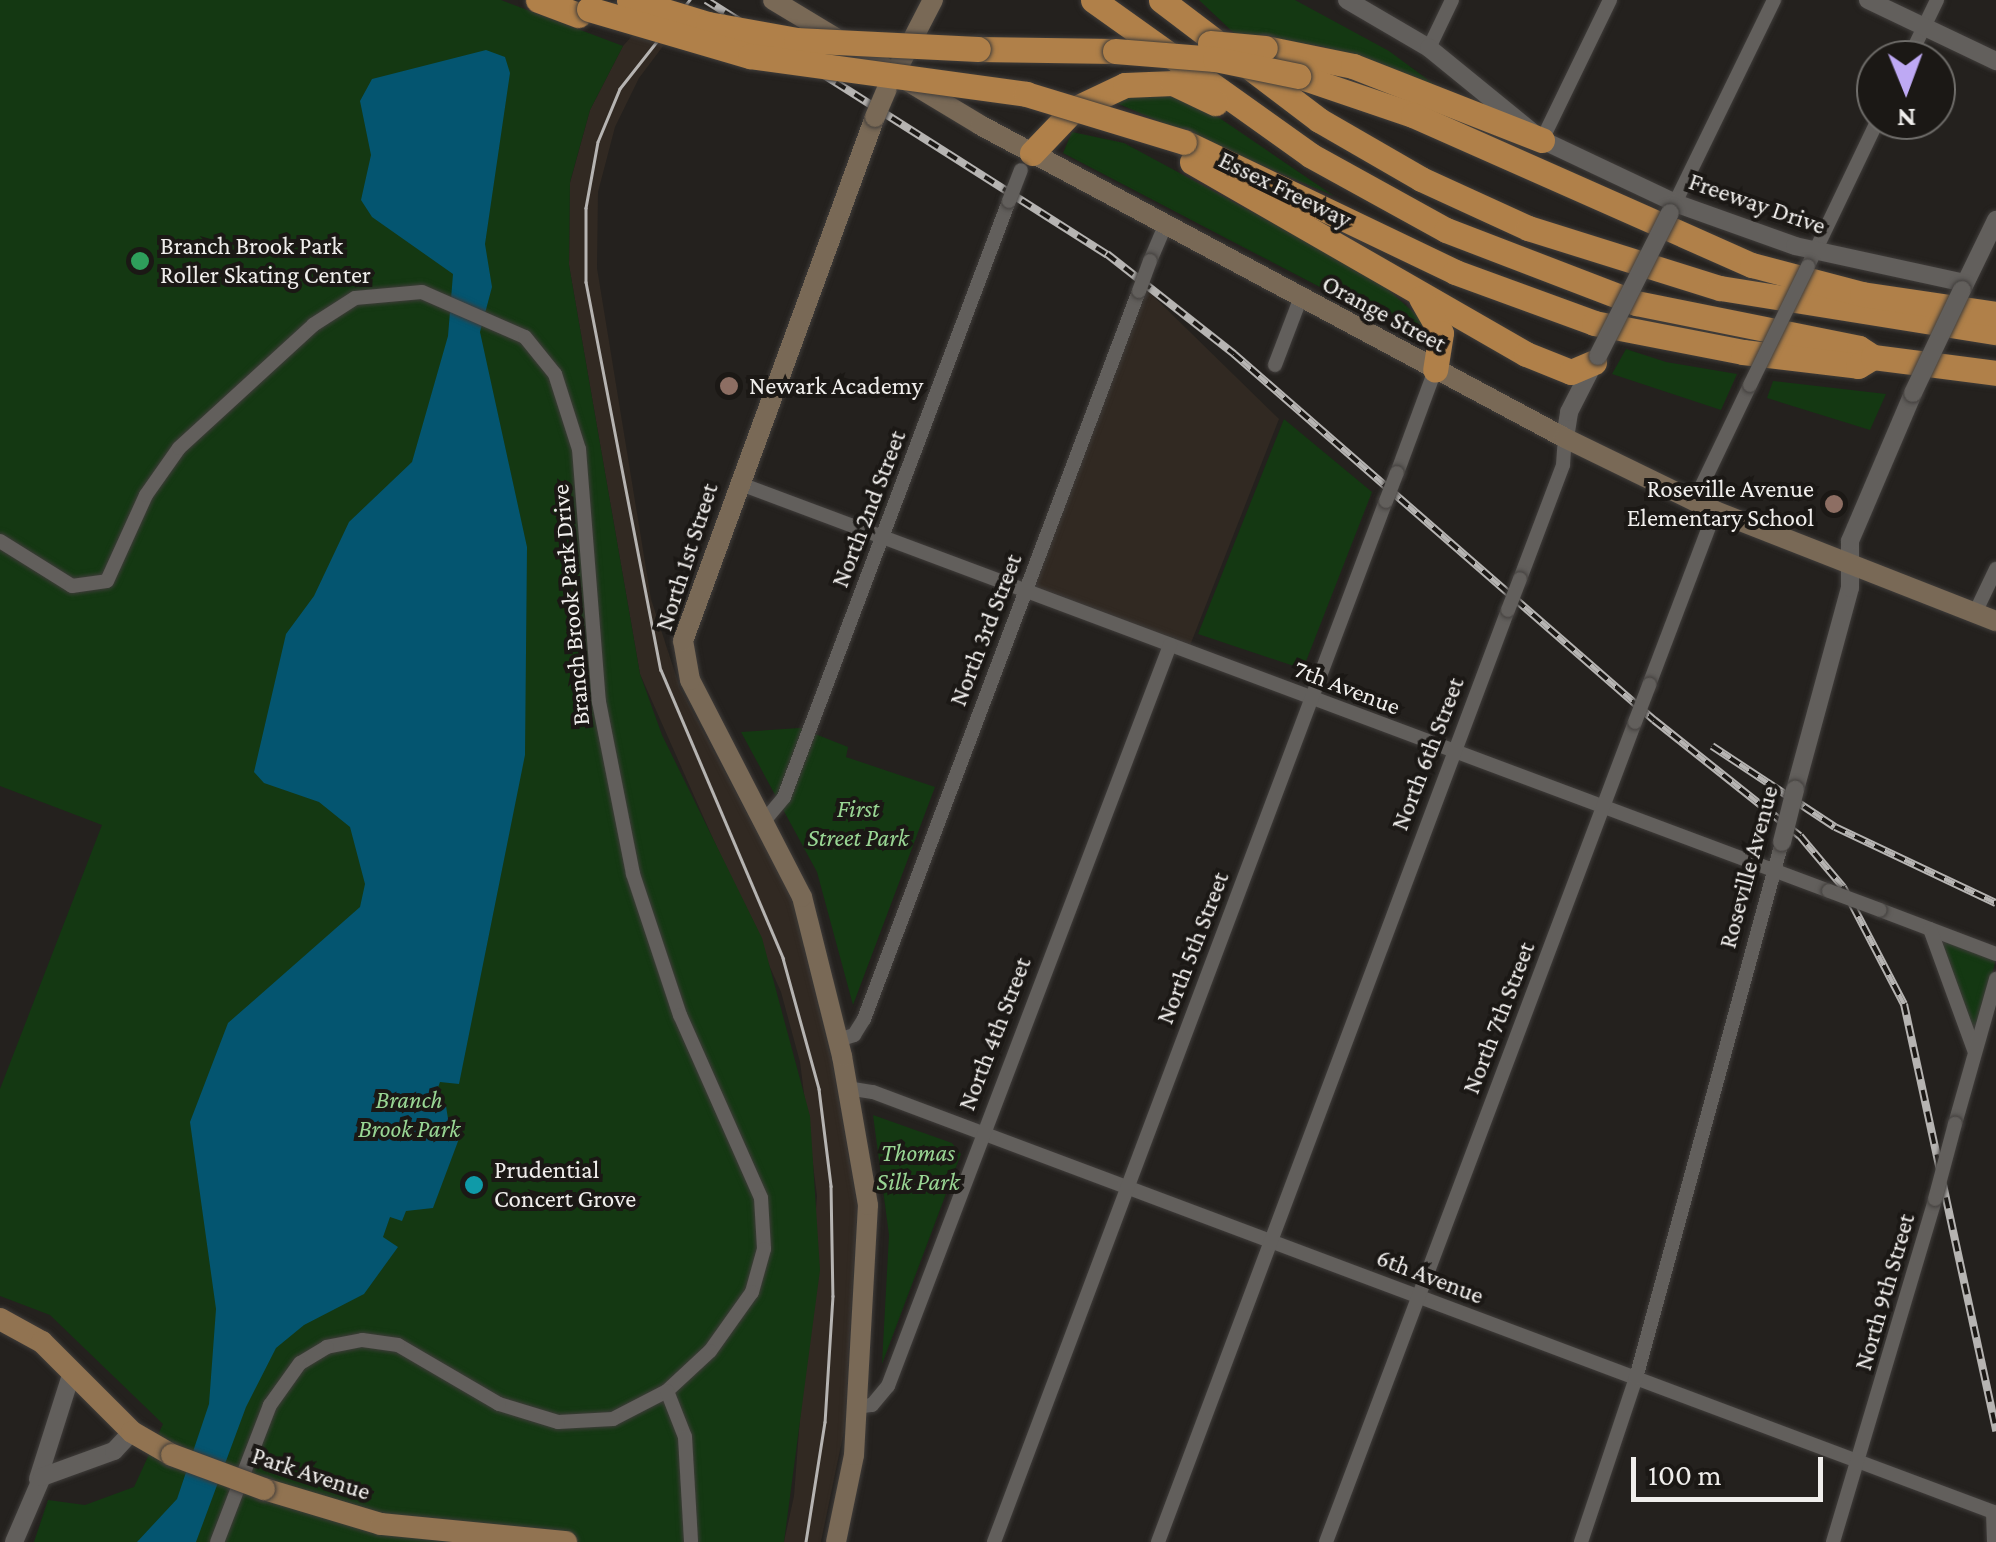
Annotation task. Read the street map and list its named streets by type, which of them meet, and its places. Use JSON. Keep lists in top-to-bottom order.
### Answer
{
  "streets": {
    "highway": ["Essex Freeway"],
    "main road": ["Orange Street", "North 1st Street", "Park Avenue"],
    "street": [
      "Freeway Drive",
      "North 2nd Street",
      "Branch Brook Park Drive",
      "North 3rd Street",
      "7th Avenue",
      "North 6th Street",
      "Roseville Avenue",
      "North 5th Street",
      "North 7th Street",
      "North 4th Street",
      "6th Avenue",
      "North 9th Street"
    ]
  },
  "crossings": [
    ["Freeway Drive", "North 6th Street"],
    ["Freeway Drive", "Roseville Avenue"],
    ["Orange Street", "North 2nd Street"],
    ["Orange Street", "North 1st Street"],
    ["Orange Street", "North 3rd Street"],
    ["Orange Street", "North 6th Street"],
    ["Orange Street", "Roseville Avenue"],
    ["Orange Street", "North 5th Street"],
    ["Orange Street", "North 7th Street"],
    ["North 2nd Street", "North 1st Street"],
    ["North 2nd Street", "7th Avenue"],
    ["North 1st Street", "North 3rd Street"],
    ["North 1st Street", "7th Avenue"],
    ["North 1st Street", "North 4th Street"],
    ["North 1st Street", "6th Avenue"],
    ["North 3rd Street", "7th Avenue"],
    ["7th Avenue", "North 6th Street"],
    ["7th Avenue", "Roseville Avenue"],
    ["7th Avenue", "North 5th Street"],
    ["7th Avenue", "North 7th Street"],
    ["7th Avenue", "North 4th Street"],
    ["North 6th Street", "6th Avenue"],
    ["Roseville Avenue", "6th Avenue"],
    ["North 5th Street", "6th Avenue"],
    ["North 7th Street", "6th Avenue"],
    ["North 4th Street", "6th Avenue"],
    ["6th Avenue", "North 9th Street"]
  ],
  "parks": ["First Street Park", "Branch Brook Park", "Thomas Silk Park"],
  "places": [
    "Branch Brook Park Roller Skating Center",
    "Newark Academy",
    "Roseville Avenue Elementary School",
    "Prudential Concert Grove"
  ],
  "scale_bar": "100 m",
  "north": "bottom"
}
